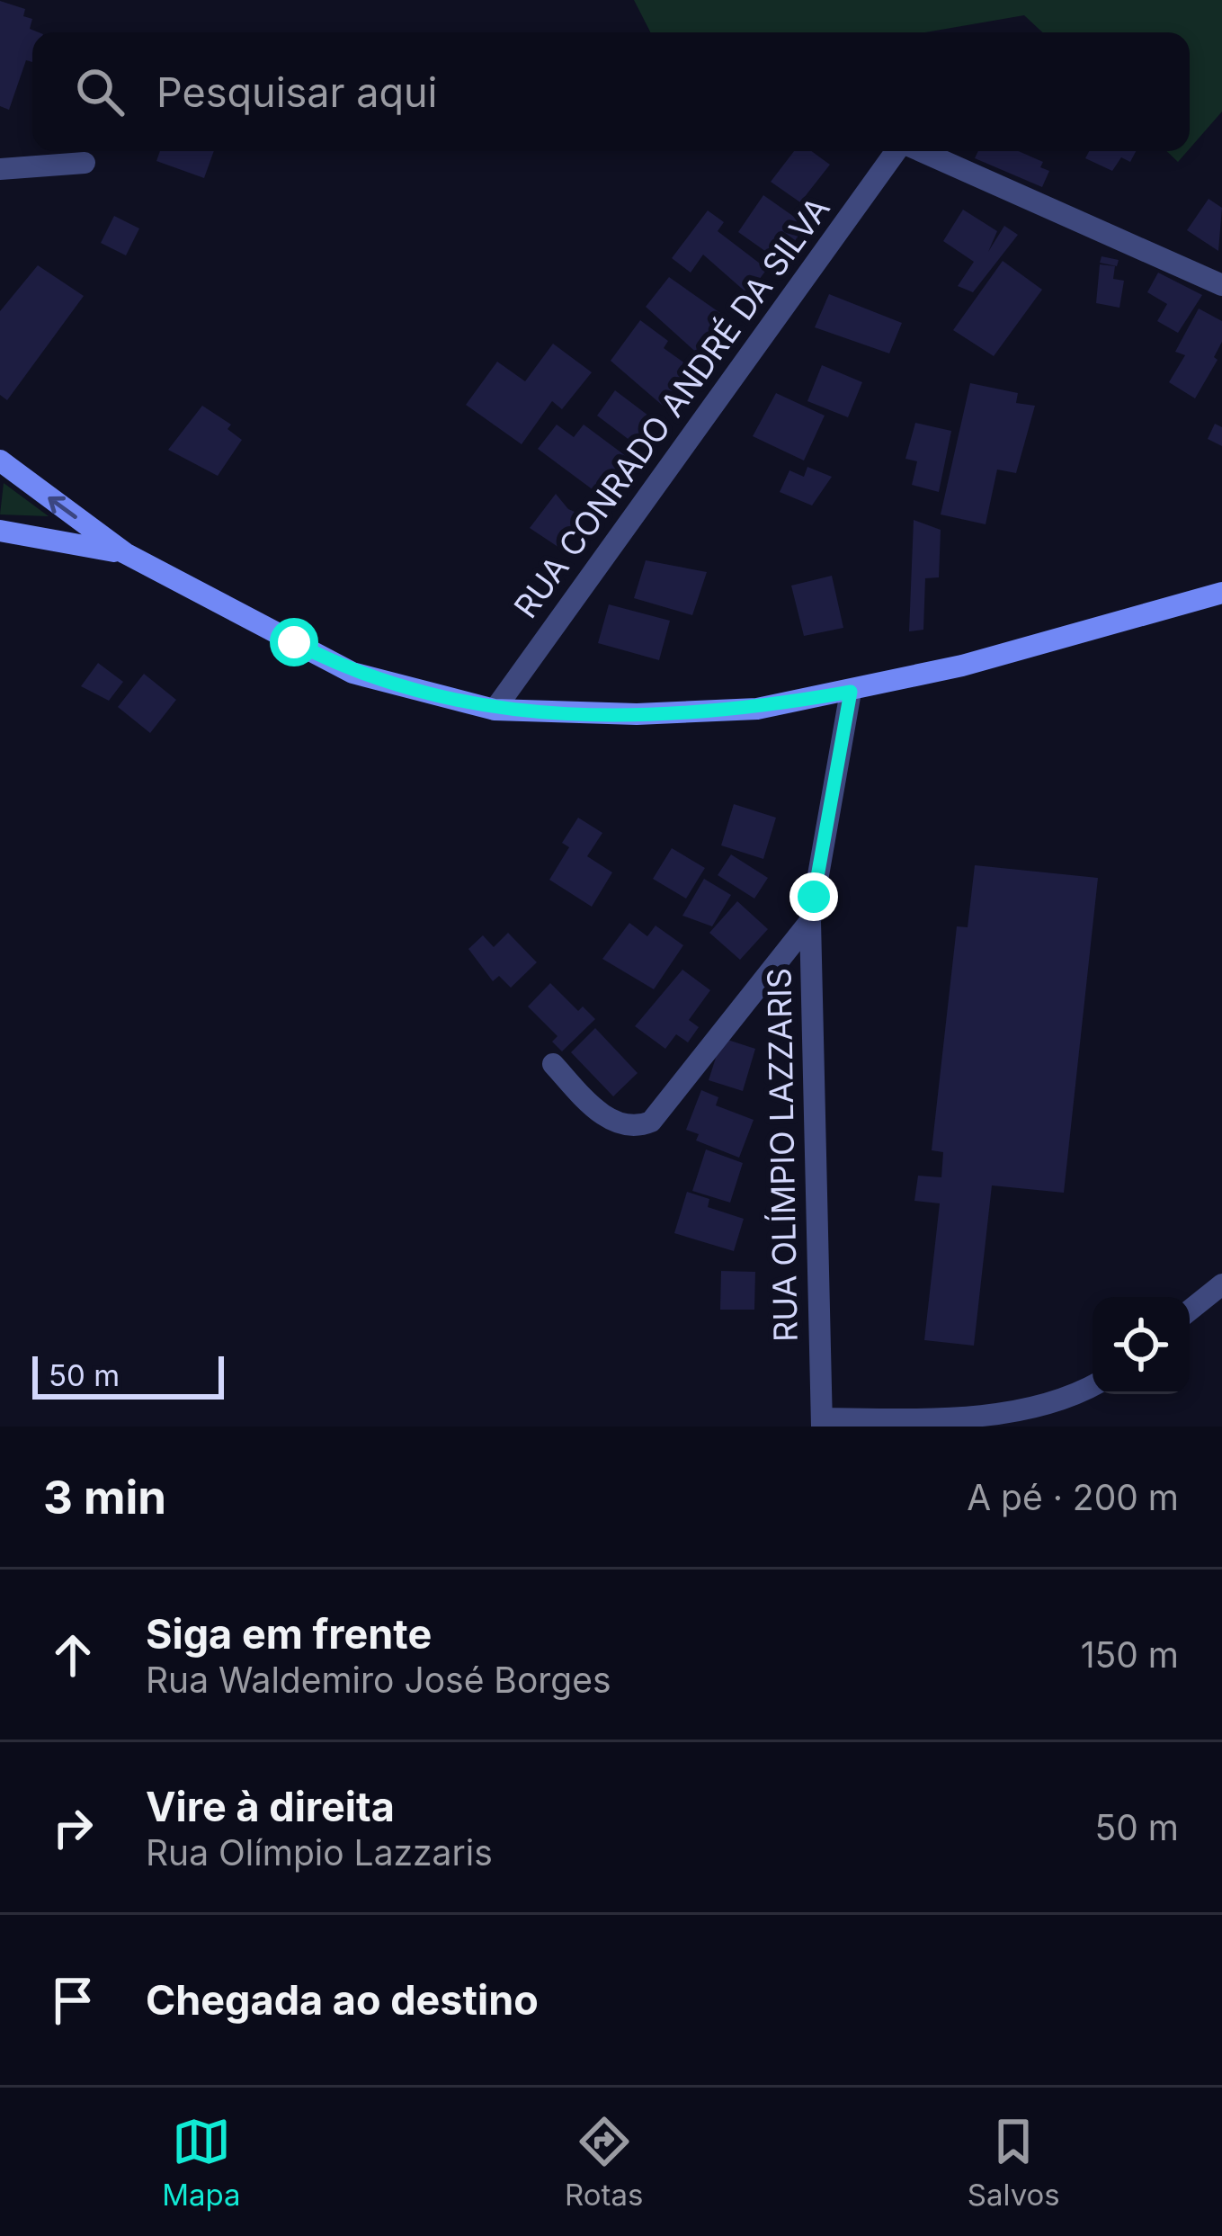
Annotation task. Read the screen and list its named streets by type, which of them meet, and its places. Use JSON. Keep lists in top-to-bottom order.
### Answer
{
  "streets": {
    "street": ["RUA CONRADO ANDRÉ DA SILVA", "RUA OLÍMPIO LAZZARIS"]
  },
  "scale_bar": "50 m",
  "page": {
    "search": "Pesquisar aqui",
    "scale": "50 m",
    "heading": ["3 min", "A pé · 200 m"],
    "list": [
      ["Siga em frente", "Rua Waldemiro José Borges", "150 m"],
      ["Vire à direita", "Rua Olímpio Lazzaris", "50 m"],
      "Chegada ao destino"
    ],
    "nav": ["Mapa", "Rotas", "Salvos"]
  }
}
